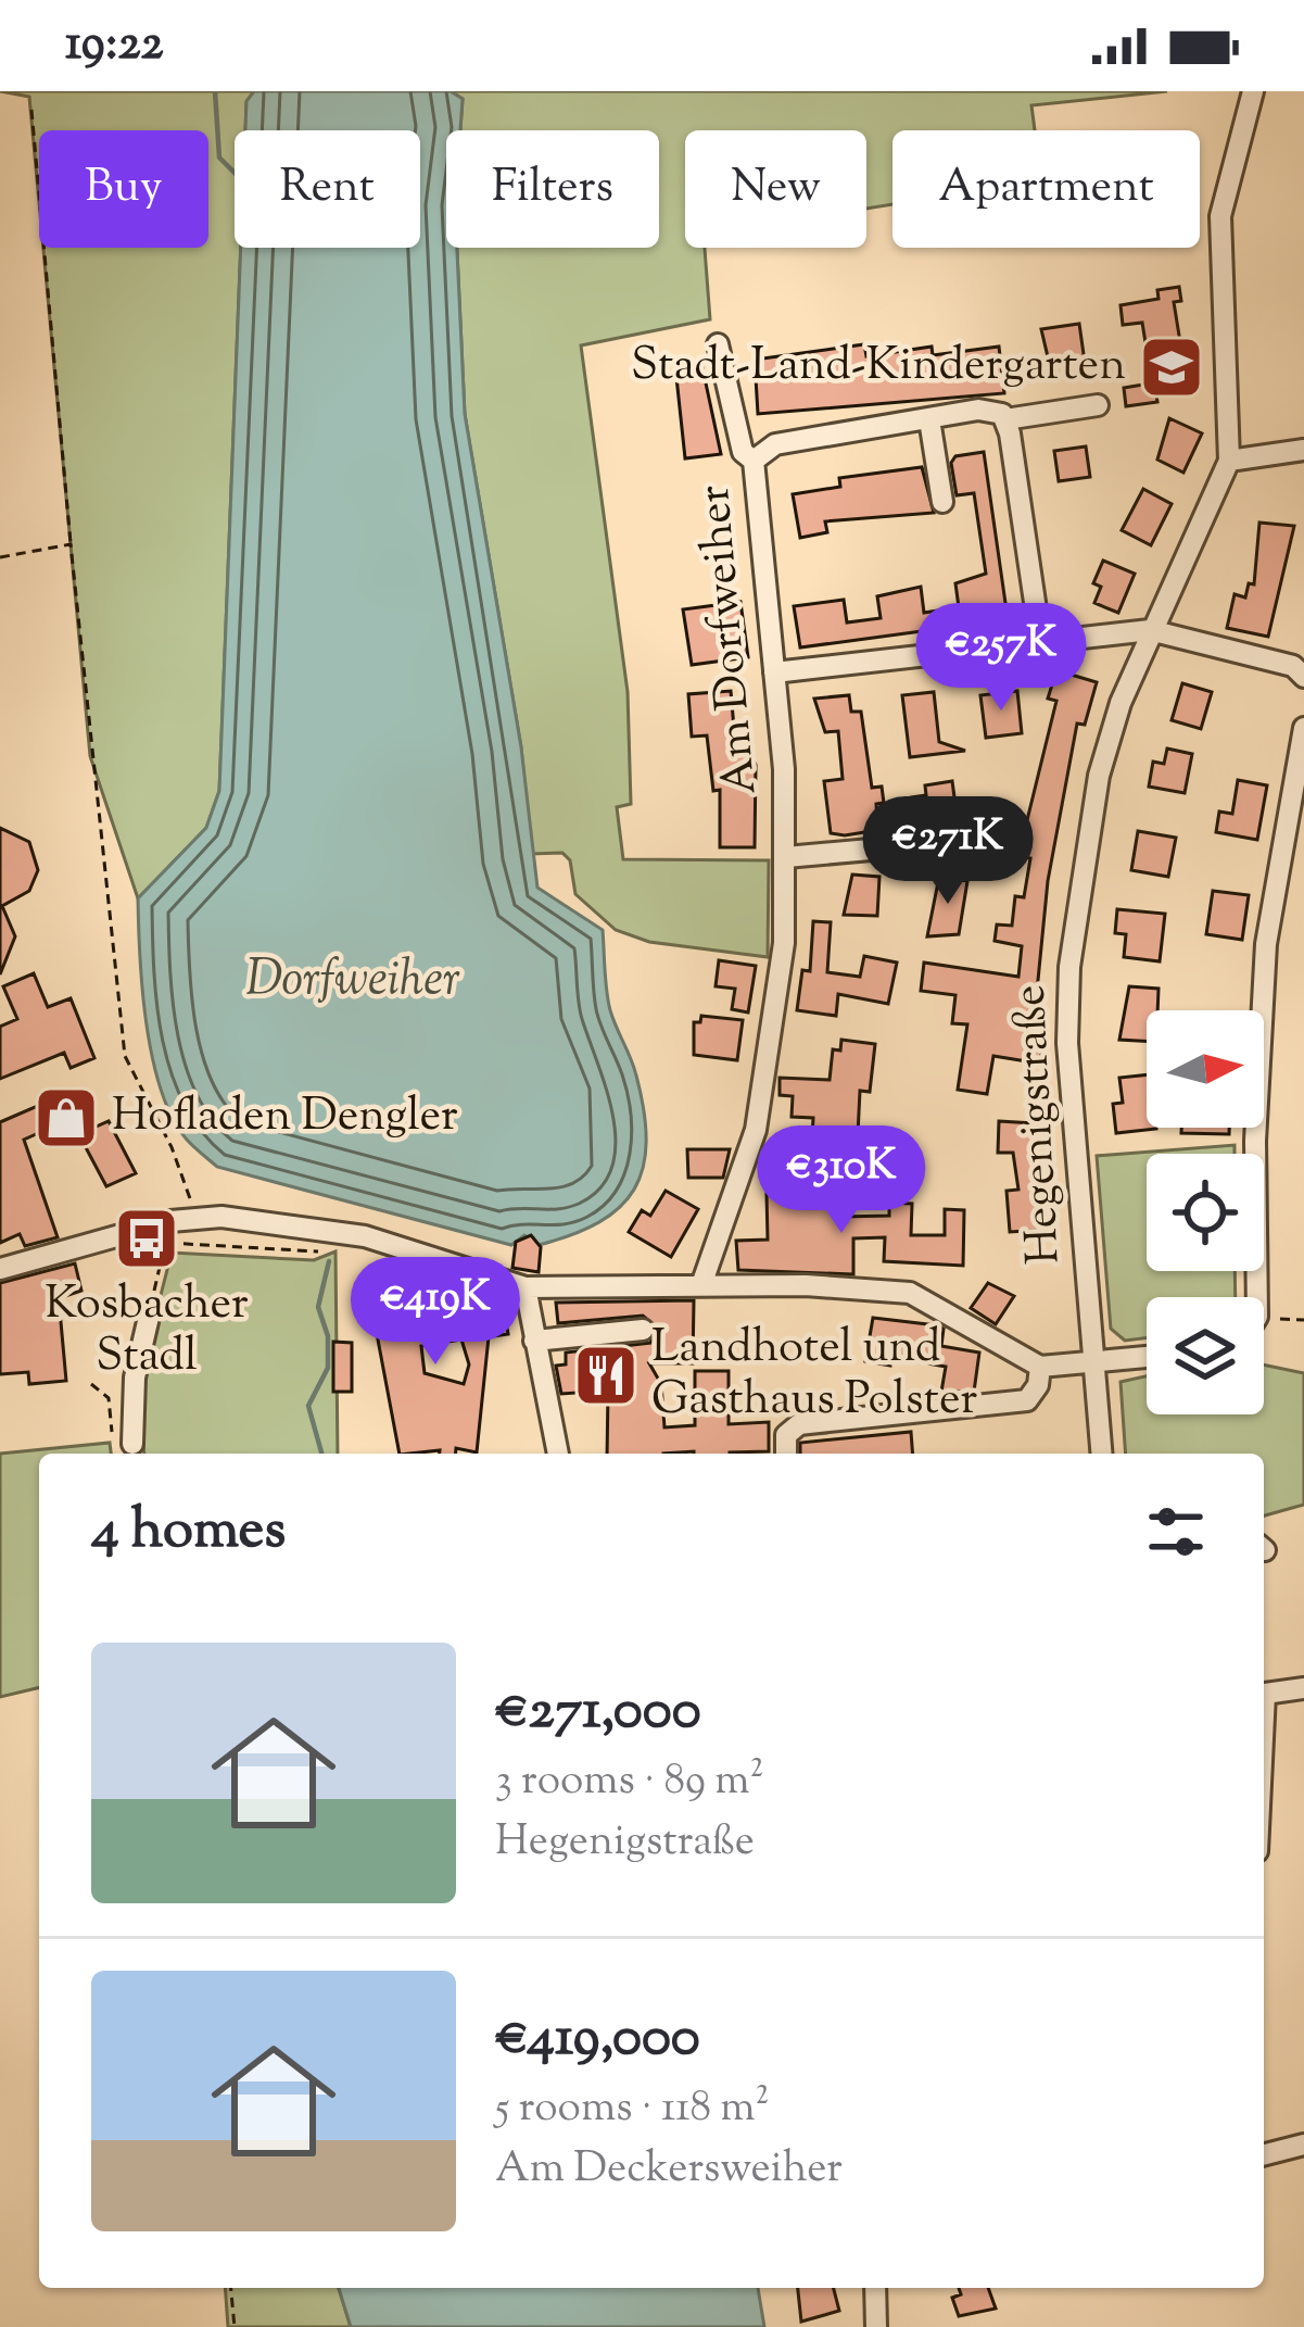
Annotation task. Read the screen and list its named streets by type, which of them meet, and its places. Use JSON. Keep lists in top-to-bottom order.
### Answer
{
  "streets": {
    "street": ["Am Dorfweiher", "Hegenigstraße"]
  },
  "water": ["Dorfweiher"],
  "places": {
    "school or university": ["Stadt-Land-Kindergarten"],
    "shop": ["Hofladen Dengler"],
    "bus stop": ["Kosbacher Stadl"],
    "restaurant": ["Landhotel und Gasthaus Polster"]
  },
  "north": "right",
  "page": {
    "status": "19:22",
    "chip": [
      "Buy",
      "Rent",
      "Filters",
      "New",
      "Apartment"
    ],
    "price": [
      "€257K",
      "€271K",
      "€310K",
      "€419K"
    ],
    "heading": "4 homes",
    "list": [
      {
        "name": "€271,000",
        "note": "3 rooms · 89 m² · Hegenigstraße"
      },
      {
        "name": "€419,000",
        "note": "5 rooms · 118 m² · Am Deckersweiher"
      }
    ]
  }
}
